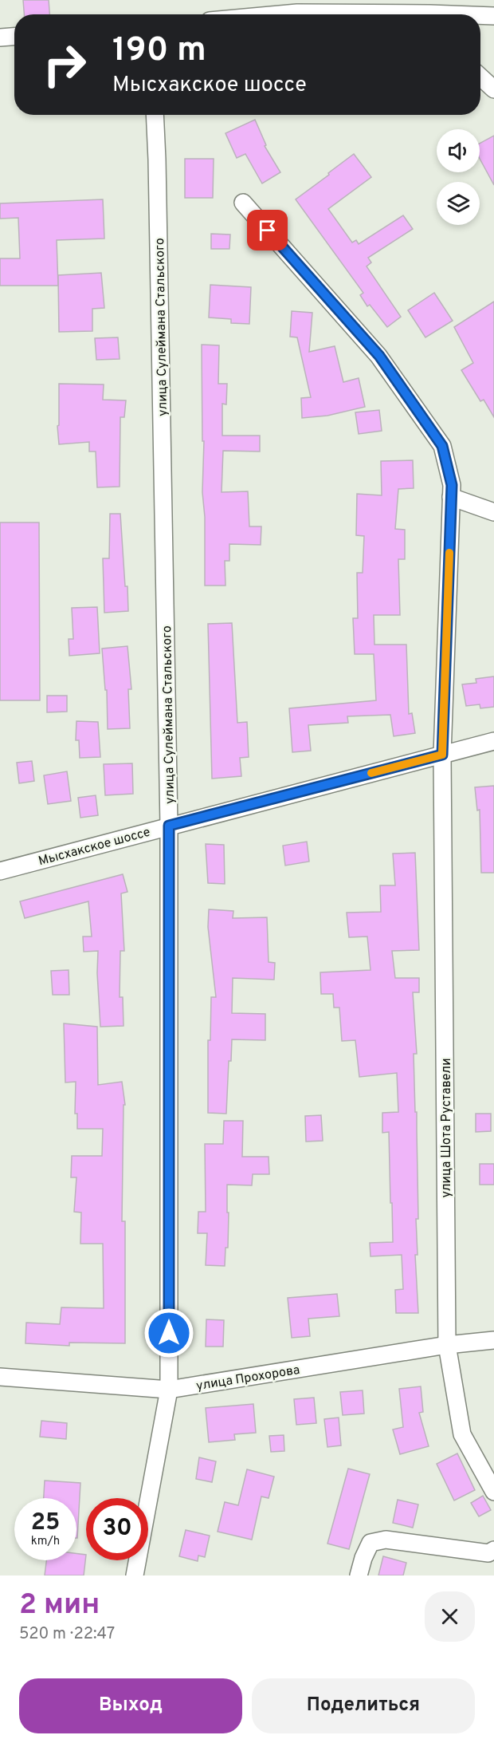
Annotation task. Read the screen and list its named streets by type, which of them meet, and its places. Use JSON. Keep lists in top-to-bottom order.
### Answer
{
  "streets": {
    "street": [
      "улица Сулеймана Стальского",
      "Мысхакское шоссе",
      "улица Шота Руставели",
      "улица Прохорова"
    ]
  },
  "crossings": [
    ["улица Сулеймана Стальского", "Мысхакское шоссе"],
    ["улица Сулеймана Стальского", "улица Прохорова"],
    ["Мысхакское шоссе", "улица Шота Руставели"],
    ["улица Шота Руставели", "улица Прохорова"]
  ],
  "page": {
    "turn": ["190 m", "Мысхакское шоссе"],
    "speed": "25 km/h",
    "limit": "30",
    "heading": ["2 мин", "520 m · 22:47"],
    "buttons": ["Выход", "Поделиться"]
  }
}
